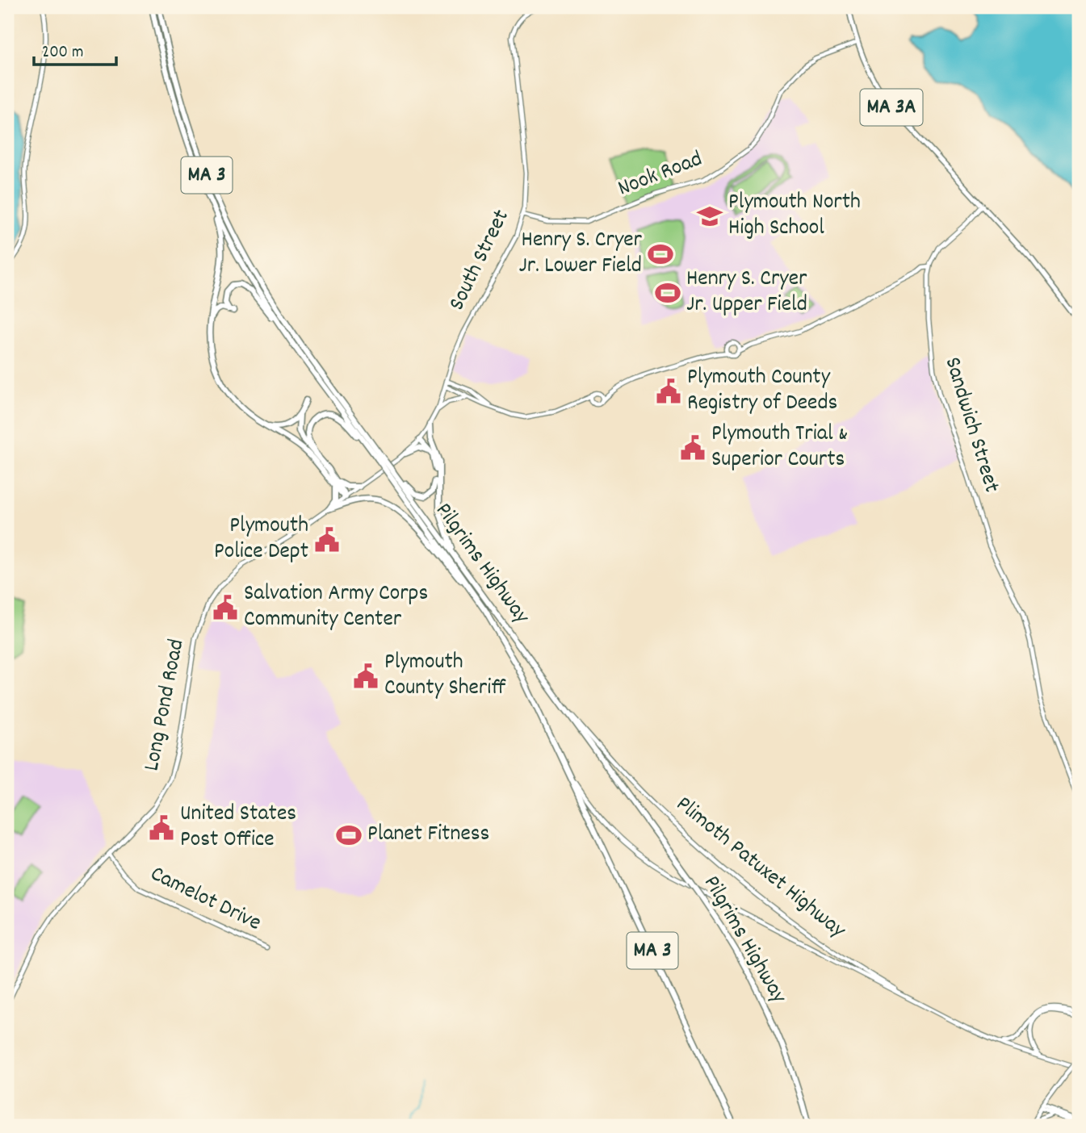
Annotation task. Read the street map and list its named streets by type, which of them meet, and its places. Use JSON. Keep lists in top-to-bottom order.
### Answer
{
  "streets": {
    "highway": ["MA 3", "Pilgrims Highway"],
    "main road": ["MA 3A"],
    "street": [
      "Nook Road",
      "South Street",
      "Sandwich Street",
      "Long Pond Road",
      "Plimoth Patuxet Highway",
      "Camelot Drive"
    ]
  },
  "crossings": [
    ["MA 3A", "Nook Road"],
    ["MA 3A", "Sandwich Street"],
    ["Nook Road", "South Street"],
    ["South Street", "Long Pond Road"],
    ["Pilgrims Highway", "Plimoth Patuxet Highway"],
    ["Long Pond Road", "Camelot Drive"]
  ],
  "places": {
    "school or university": ["Plymouth North High School"],
    "sports": ["Henry S. Cryer Jr. Lower Field", "Henry S. Cryer Jr. Upper Field", "Planet Fitness"],
    "public building": [
      "Plymouth County Registry of Deeds",
      "Plymouth Trial & Superior Courts",
      "Plymouth Police Dept",
      "Salvation Army Corps Community Center",
      "Plymouth County Sheriff",
      "United States Post Office"
    ]
  },
  "scale_bar": "200 m"
}
